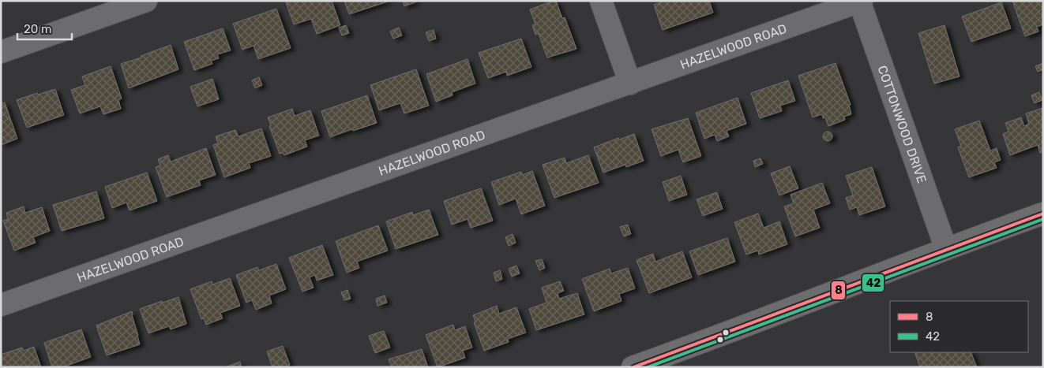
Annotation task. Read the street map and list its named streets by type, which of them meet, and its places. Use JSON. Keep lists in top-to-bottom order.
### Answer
{
  "streets": {
    "street": ["HAZELWOOD ROAD", "COTTONWOOD DRIVE"]
  },
  "crossings": [
    ["HAZELWOOD ROAD", "COTTONWOOD DRIVE"]
  ],
  "lines": ["transit line 8", "transit line 42"],
  "legend": ["8", "42"],
  "scale_bar": "20 m"
}
